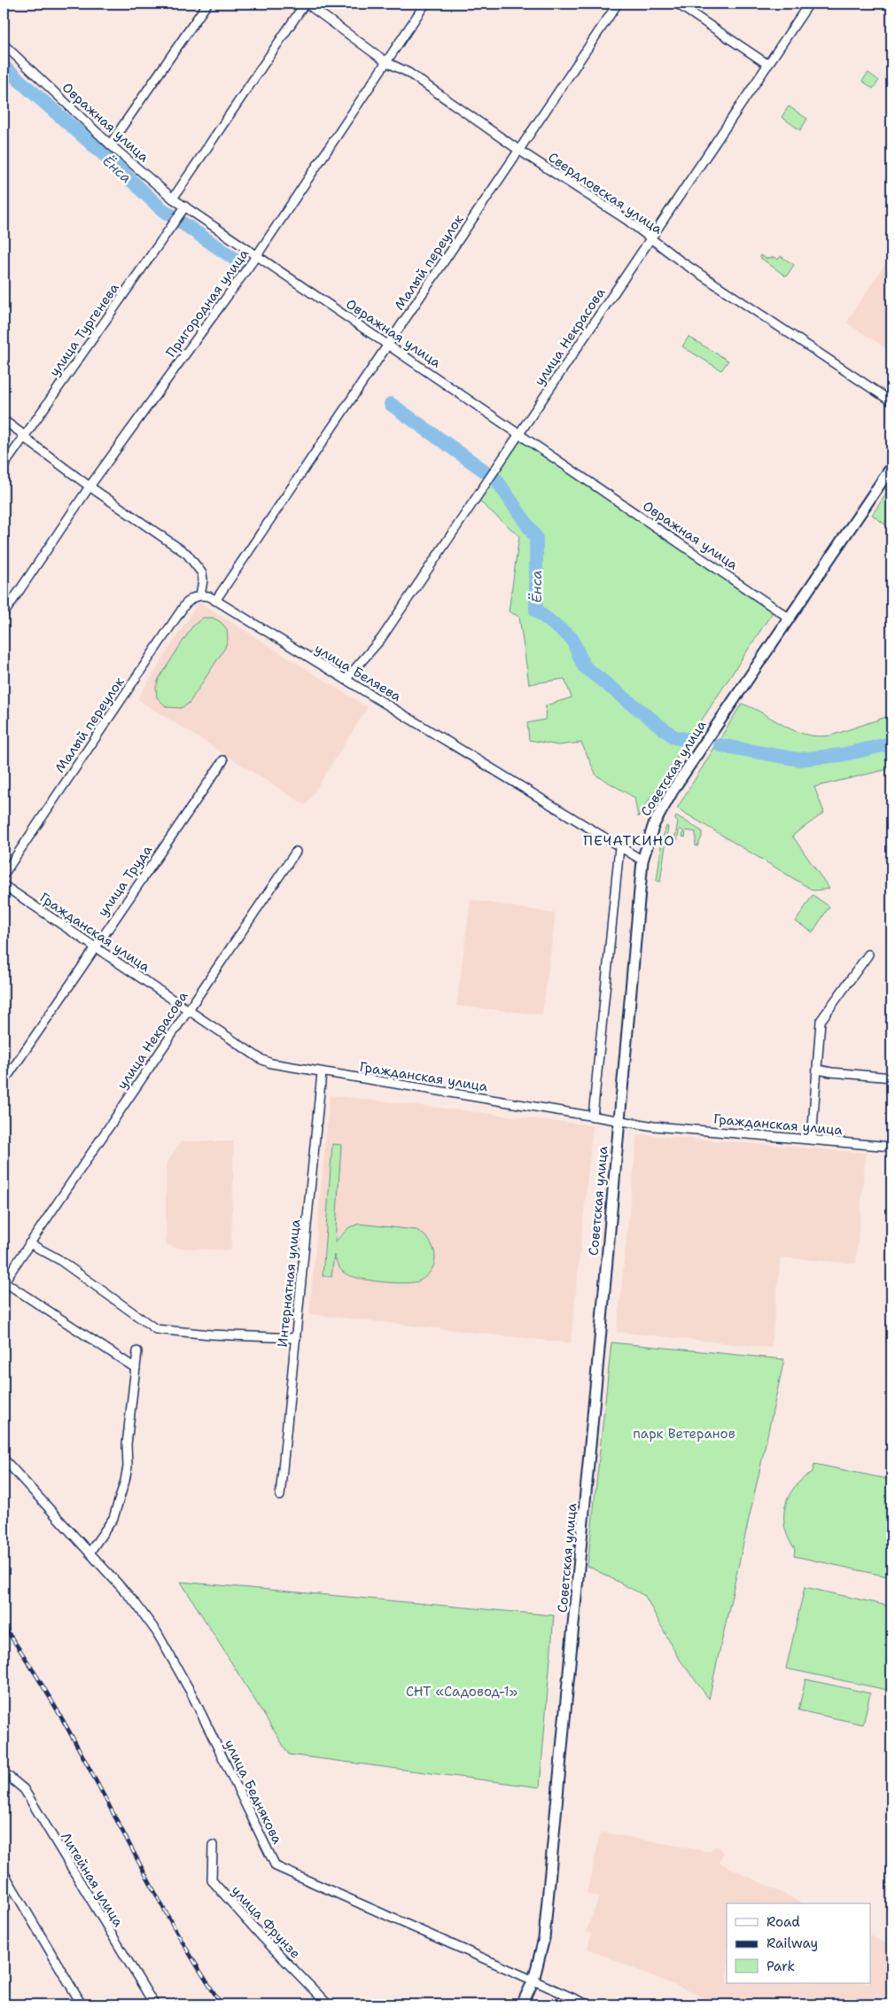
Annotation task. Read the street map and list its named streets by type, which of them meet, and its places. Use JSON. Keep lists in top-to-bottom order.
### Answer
{
  "streets": {
    "main road": ["Советская улица"],
    "street": [
      "Овражная улица",
      "Свердловская улица",
      "Малый переулок",
      "Пригородная улица",
      "улица Тургенева",
      "улица Некрасова",
      "улица Беляева",
      "улица Труда",
      "Гражданская улица",
      "Интернатная улица",
      "улица Беднякова",
      "Литейная улица",
      "улица Фрунзе"
    ]
  },
  "crossings": [
    ["Овражная улица", "Малый переулок"],
    ["Овражная улица", "Пригородная улица"],
    ["Овражная улица", "улица Тургенева"],
    ["Овражная улица", "улица Некрасова"],
    ["Овражная улица", "Советская улица"],
    ["Свердловская улица", "Малый переулок"],
    ["Свердловская улица", "Пригородная улица"],
    ["Свердловская улица", "улица Некрасова"],
    ["Малый переулок", "улица Беляева"],
    ["улица Некрасова", "улица Беляева"],
    ["улица Некрасова", "Гражданская улица"],
    ["улица Беляева", "Советская улица"],
    ["Советская улица", "Гражданская улица"],
    ["Советская улица", "улица Беднякова"],
    ["улица Труда", "Гражданская улица"],
    ["Гражданская улица", "Интернатная улица"]
  ],
  "districts": ["ПЕЧАТКИНО"],
  "water": ["Ёнса"],
  "parks": ["парк Ветеранов", "СНТ «Садовод-1»"],
  "legend": ["Road", "Railway", "Park"]
}
